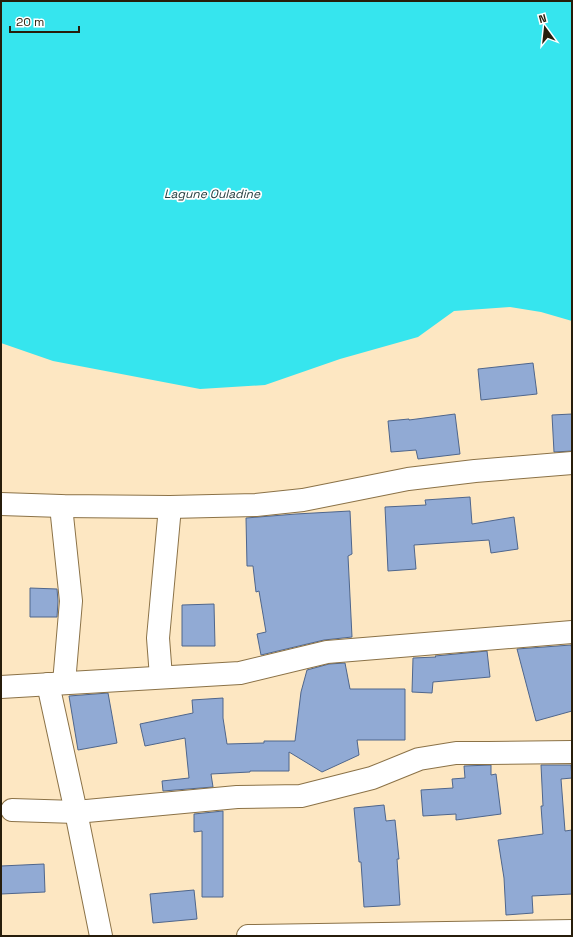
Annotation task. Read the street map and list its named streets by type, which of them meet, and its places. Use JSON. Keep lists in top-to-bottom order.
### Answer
{
  "water": ["Lagune Ouladine"],
  "scale_bar": "20 m",
  "north": "top"
}
